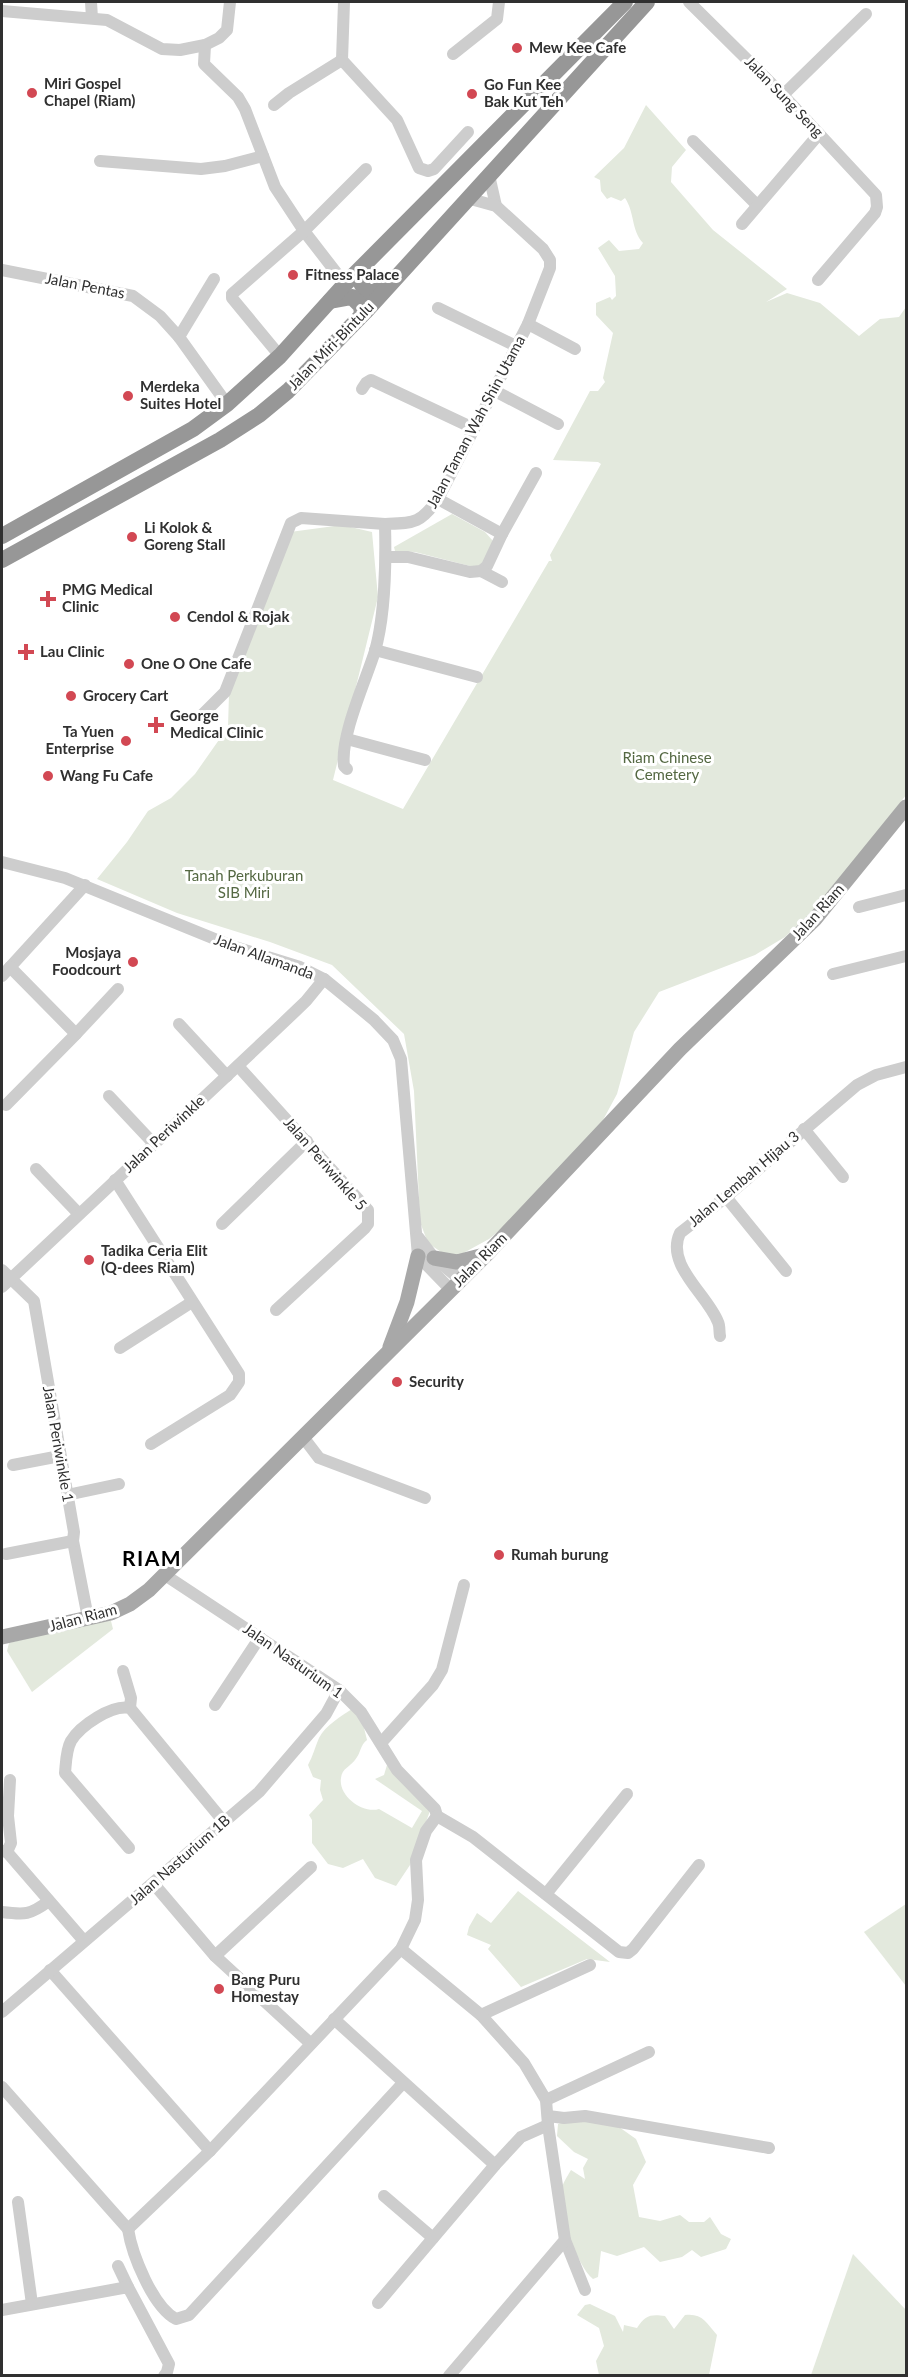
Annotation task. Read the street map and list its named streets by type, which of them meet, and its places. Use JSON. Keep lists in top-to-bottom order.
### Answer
{
  "streets": {
    "highway": ["Jalan Miri-Bintulu"],
    "main road": ["Jalan Riam"],
    "street": [
      "Jalan Sung Seng",
      "Jalan Pentas",
      "Jalan Taman Wah Shin Utama",
      "Jalan Allamanda",
      "Jalan Periwinkle",
      "Jalan Periwinkle 5",
      "Jalan Lembah Hijau 3",
      "Jalan Periwinkle 1",
      "Jalan Nasturium 1",
      "Jalan Nasturium 1B"
    ]
  },
  "crossings": [
    ["Jalan Pentas", "Jalan Miri-Bintulu"],
    ["Jalan Miri-Bintulu", "Jalan Taman Wah Shin Utama"],
    ["Jalan Riam", "Jalan Periwinkle 1"],
    ["Jalan Riam", "Jalan Nasturium 1"],
    ["Jalan Allamanda", "Jalan Periwinkle"],
    ["Jalan Periwinkle", "Jalan Periwinkle 5"],
    ["Jalan Periwinkle", "Jalan Periwinkle 1"],
    ["Jalan Nasturium 1", "Jalan Nasturium 1B"]
  ],
  "districts": ["RIAM"],
  "parks": ["Riam Chinese Cemetery", "Tanah Perkuburan SIB Miri"],
  "places": {
    "other": [
      "Mew Kee Cafe",
      "Miri Gospel Chapel (Riam)",
      "Go Fun Kee Bak Kut Teh",
      "Fitness Palace",
      "Merdeka Suites Hotel",
      "Li Kolok & Goreng Stall",
      "Cendol & Rojak",
      "One O One Cafe",
      "Grocery Cart",
      "Ta Yuen Enterprise",
      "Wang Fu Cafe",
      "Mosjaya Foodcourt",
      "Tadika Ceria Elit (Q-dees Riam)",
      "Security",
      "Rumah burung",
      "Bang Puru Homestay"
    ],
    "health": ["PMG Medical Clinic", "Lau Clinic", "George Medical Clinic"]
  }
}
